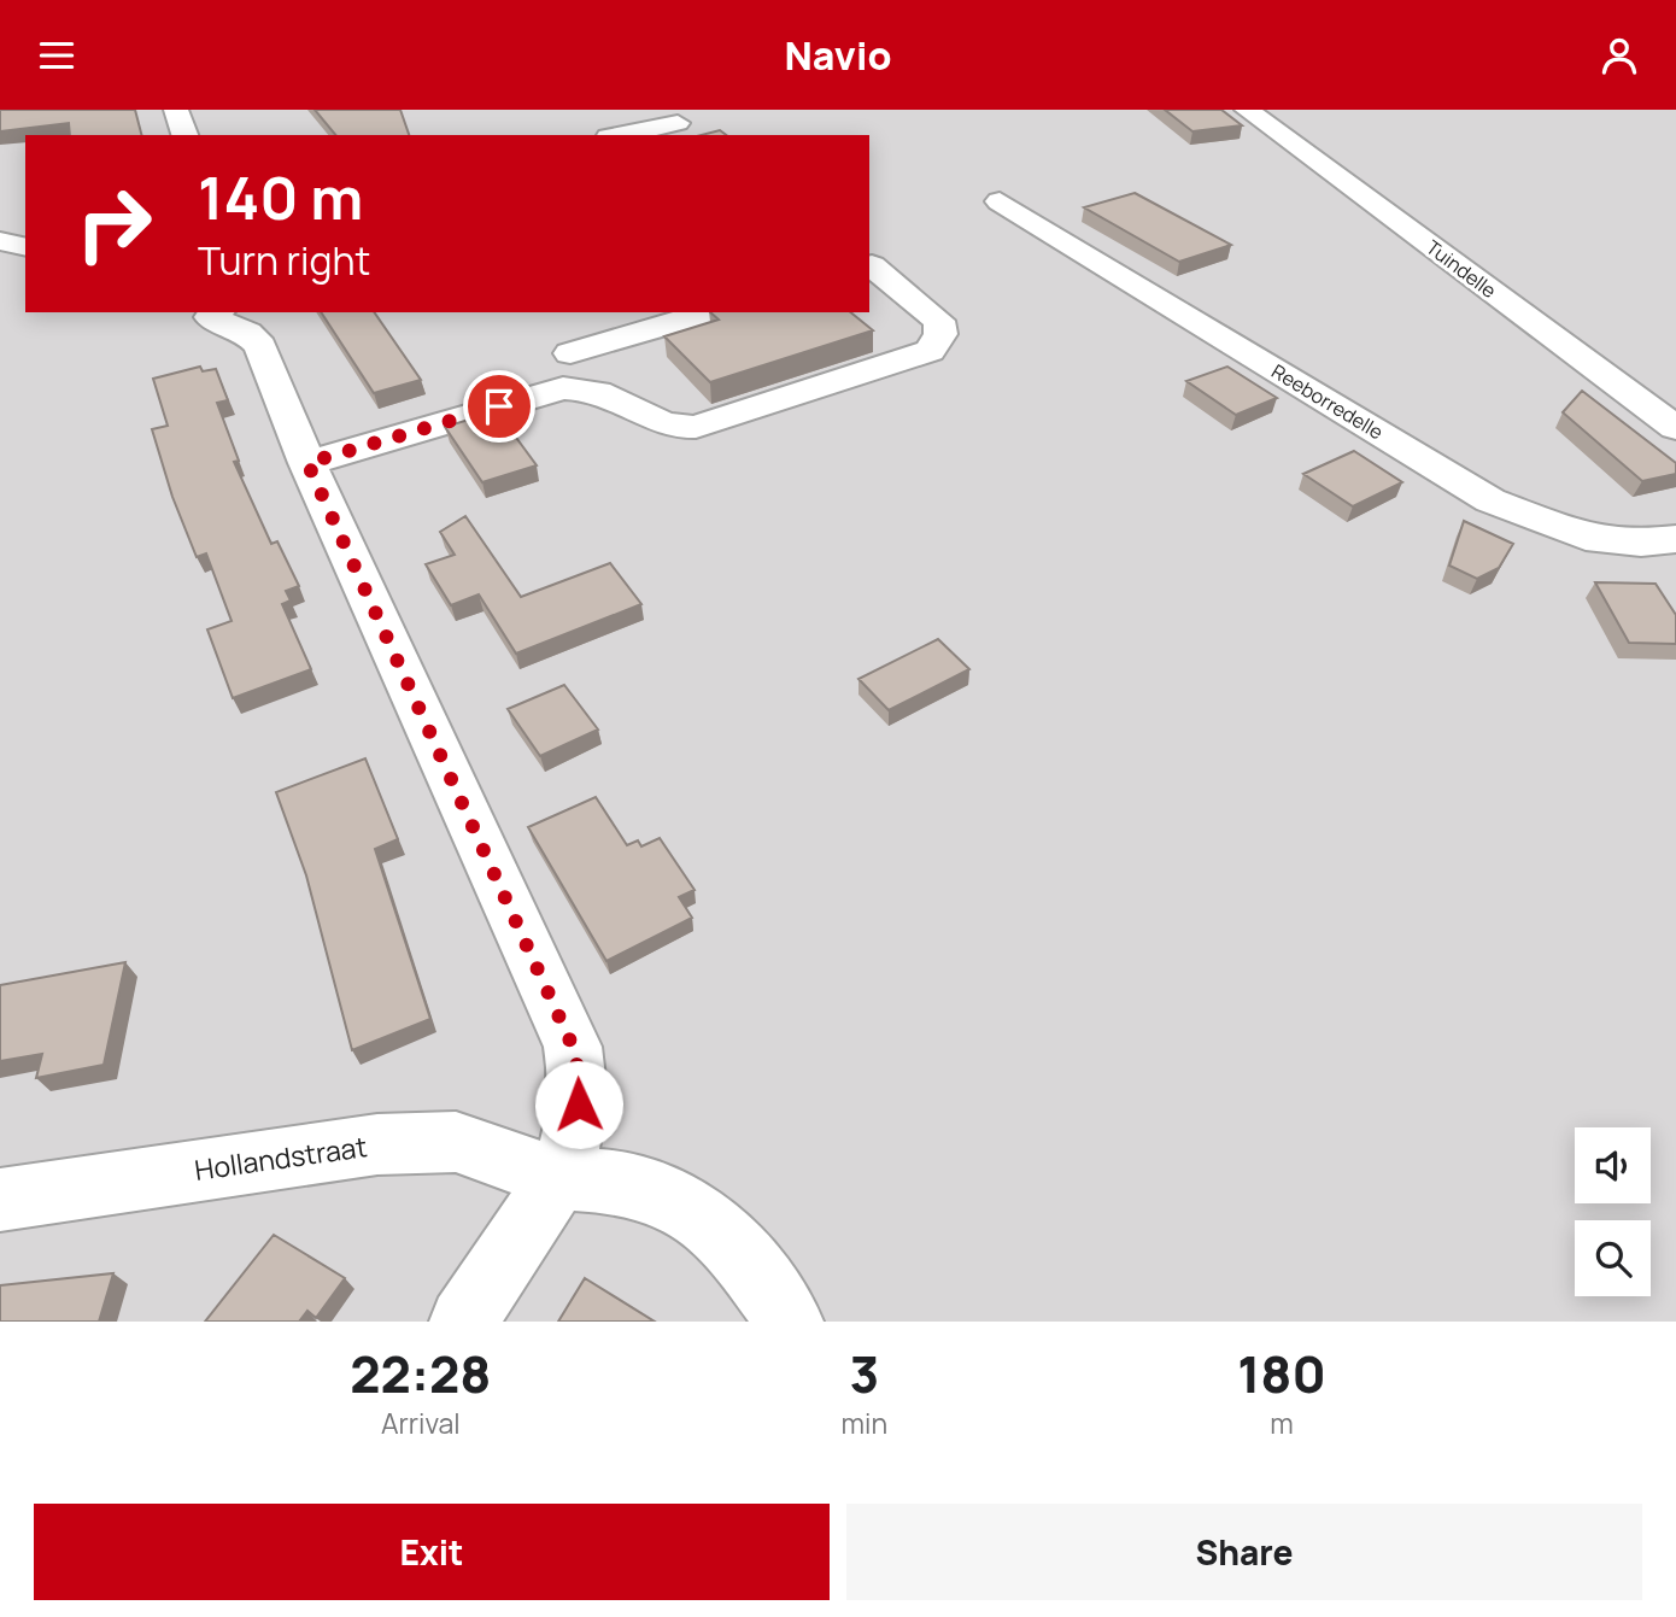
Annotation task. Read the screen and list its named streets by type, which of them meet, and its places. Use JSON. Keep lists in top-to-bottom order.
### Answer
{
  "streets": {
    "street": ["Tuindelle", "Reeborredelle", "Hollandstraat"]
  },
  "page": {
    "header": "Navio",
    "turn": ["140 m", "Turn right"],
    "eta": [
      "22:28",
      "Arrival",
      "3",
      "min",
      "180",
      "m"
    ],
    "buttons": ["Exit", "Share"]
  }
}
